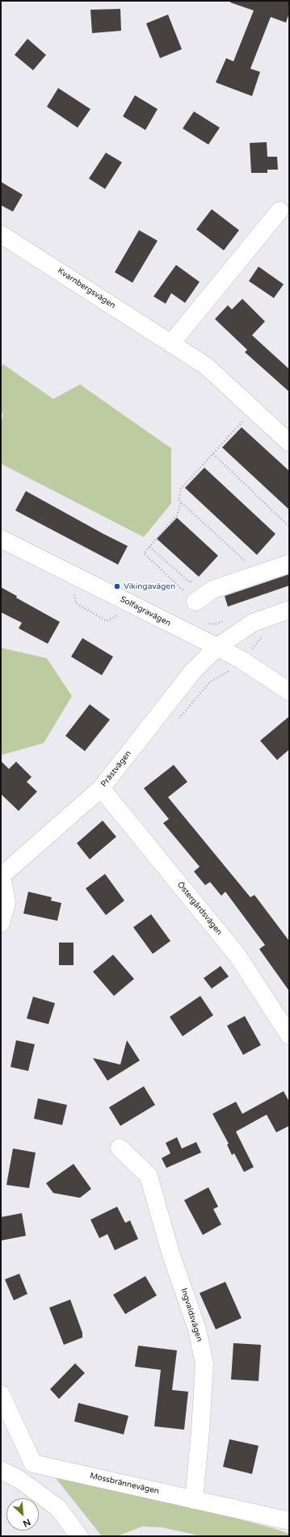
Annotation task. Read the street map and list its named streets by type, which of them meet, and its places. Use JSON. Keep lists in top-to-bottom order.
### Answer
{
  "streets": {
    "street": [
      "Kvarnbergsvägen",
      "Solfagravägen",
      "Prästvägen",
      "Östergårdsvägen",
      "Ingvaldsvägen",
      "Mossbrännevägen"
    ]
  },
  "crossings": [
    ["Solfagravägen", "Prästvägen"],
    ["Prästvägen", "Östergårdsvägen"],
    ["Ingvaldsvägen", "Mossbrännevägen"]
  ],
  "places": ["Vikingavägen"],
  "north": "bottom right"
}
